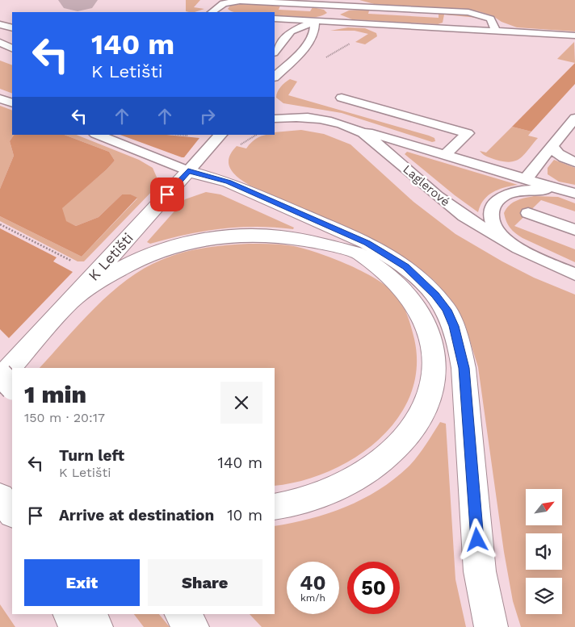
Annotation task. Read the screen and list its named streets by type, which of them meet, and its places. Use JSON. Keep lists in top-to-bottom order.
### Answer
{
  "streets": {
    "main road": ["K Letišti"],
    "lane": ["Laglerové"]
  },
  "north": "top right",
  "page": {
    "turn": ["140 m", "K Letišti"],
    "heading": ["1 min", "150 m · 20:17"],
    "list": [
      {
        "name": "Turn left",
        "note": "K Letišti",
        "value": "140 m"
      },
      {
        "name": "Arrive at destination",
        "value": "10 m"
      }
    ],
    "buttons": ["Exit", "Share"],
    "speed": "40 km/h",
    "limit": "50"
  }
}
